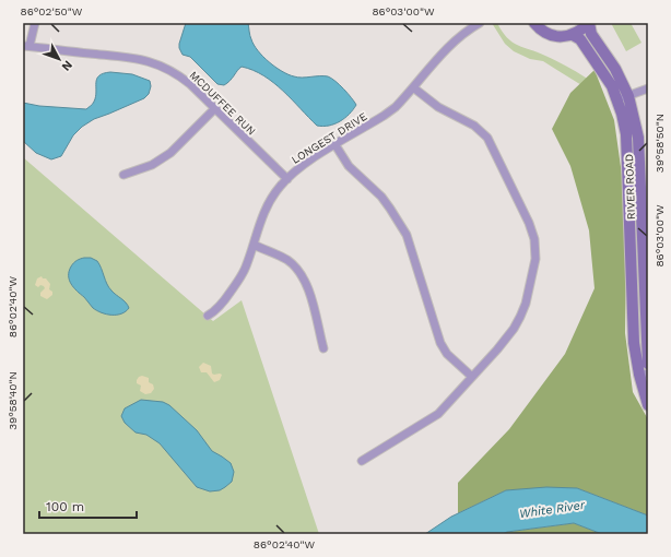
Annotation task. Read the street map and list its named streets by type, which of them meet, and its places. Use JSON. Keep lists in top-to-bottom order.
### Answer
{
  "streets": {
    "main road": ["RIVER ROAD"],
    "street": ["MCDUFFEE RUN", "LONGEST DRIVE"]
  },
  "crossings": [
    ["MCDUFFEE RUN", "LONGEST DRIVE"]
  ],
  "water": ["White River"],
  "scale_bar": "100 m",
  "north": "bottom right",
  "coordinates": [
    "86°02'50\"W",
    "86°03'00\"W",
    "39°58'50\"N",
    "86°02'40\"W",
    "39°58'40\"N"
  ]
}
